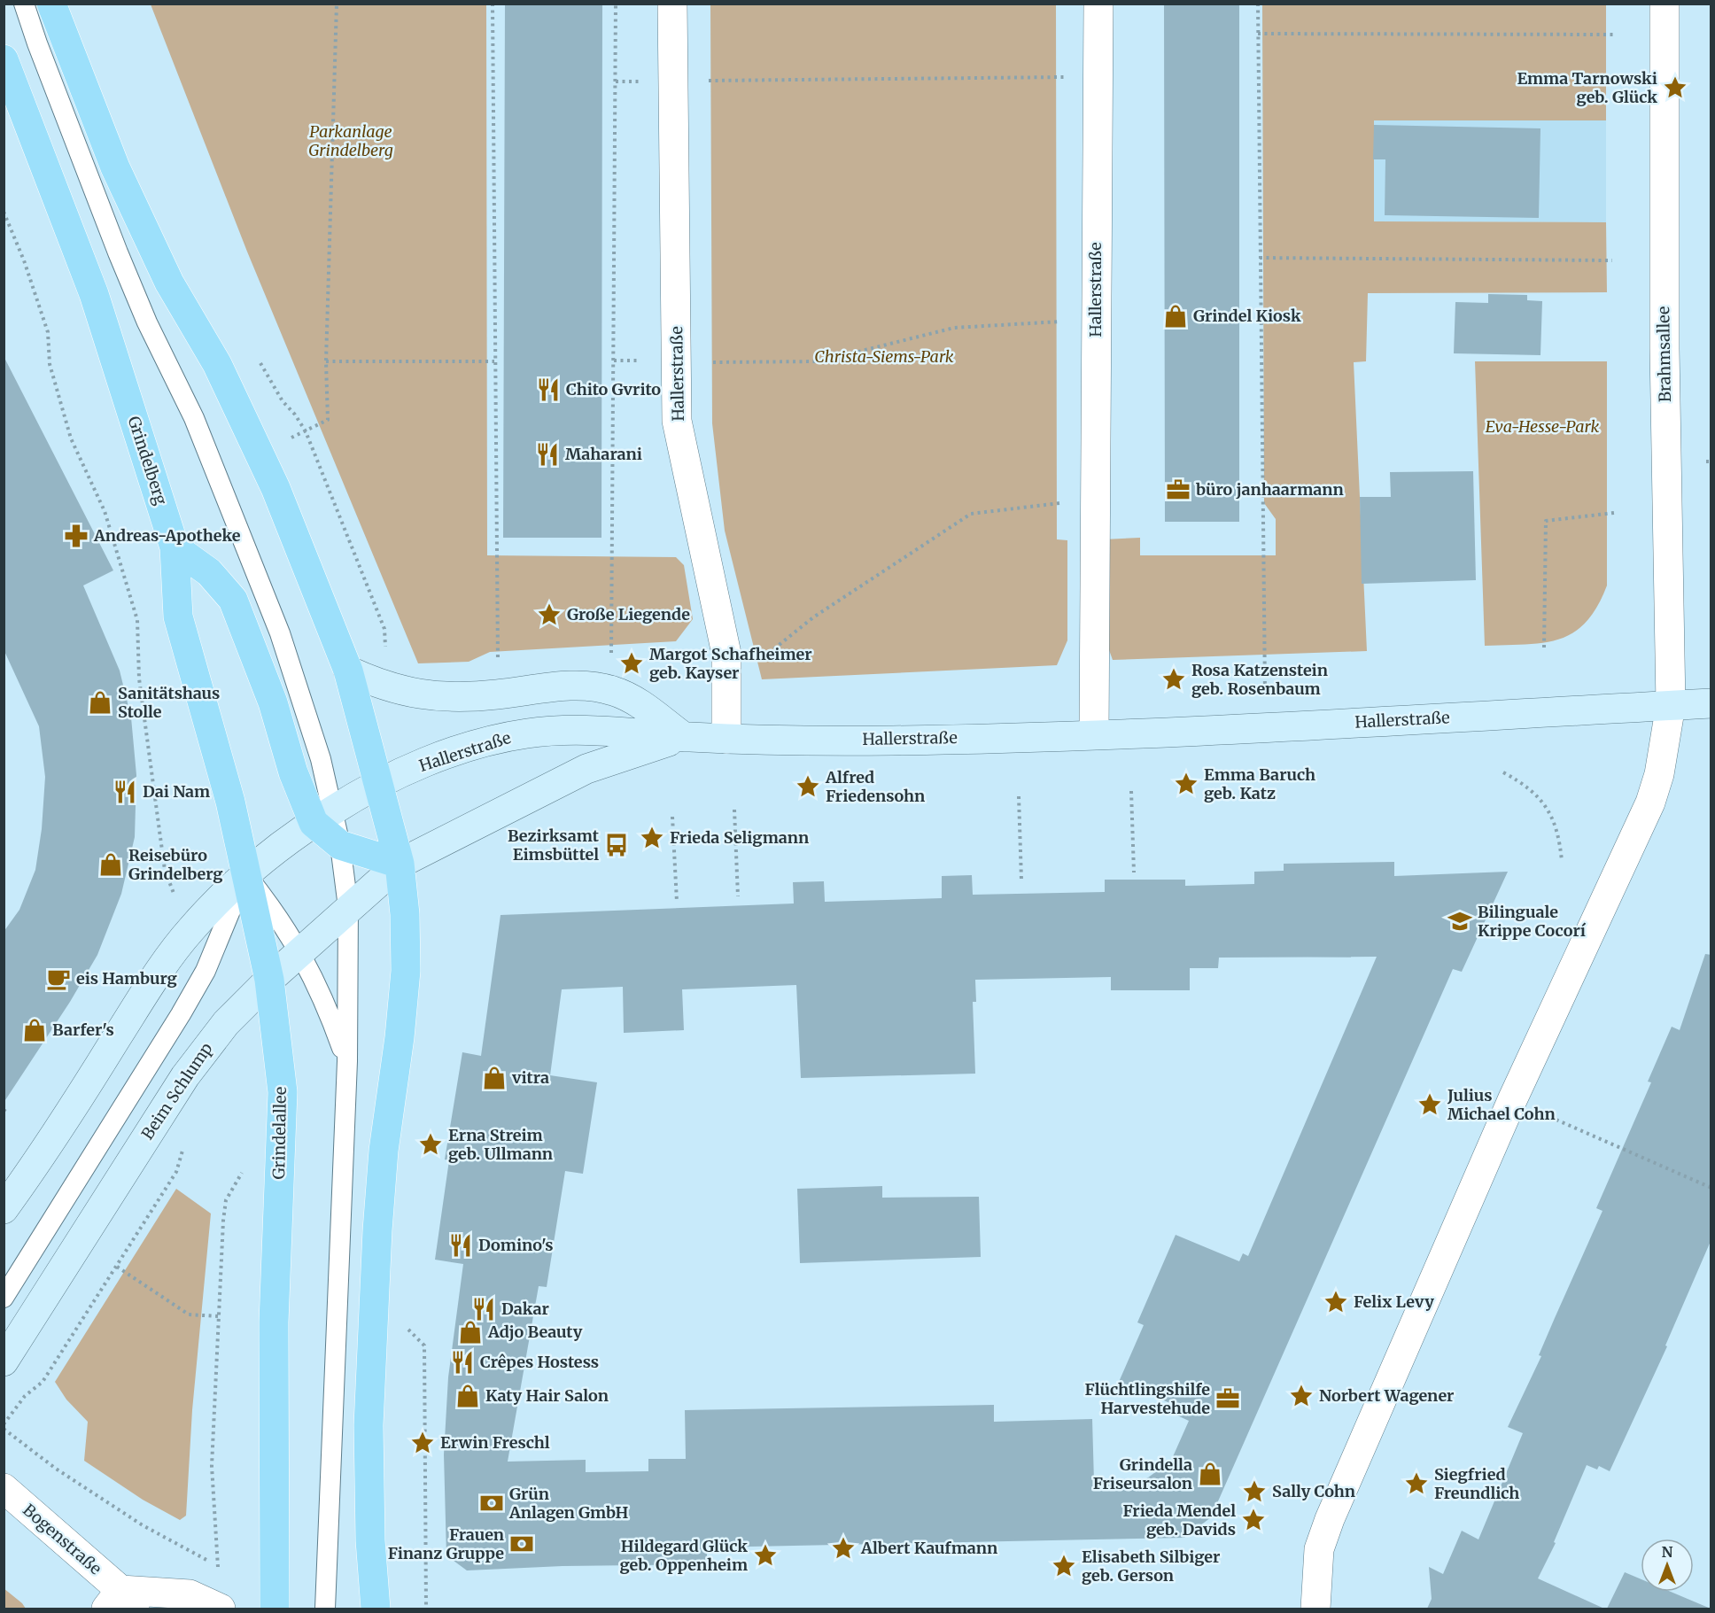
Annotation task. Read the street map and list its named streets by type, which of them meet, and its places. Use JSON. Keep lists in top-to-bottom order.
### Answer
{
  "streets": {
    "main road": [
      "Hallerstraße",
      "Grindelberg",
      "Beim Schlump",
      "Grindelallee"
    ],
    "street": ["Brahmsallee", "Bogenstraße"]
  },
  "crossings": [
    ["Hallerstraße", "Brahmsallee"],
    ["Hallerstraße", "Beim Schlump"],
    ["Grindelberg", "Grindelallee"],
    ["Beim Schlump", "Grindelallee"]
  ],
  "parks": ["Parkanlage Grindelberg", "Christa-Siems-Park", "Eva-Hesse-Park"],
  "places": {
    "place": [
      "Emma Tarnowski geb. Glück",
      "Große Liegende",
      "Margot Schafheimer geb. Kayser",
      "Rosa Katzenstein geb. Rosenbaum",
      "Emma Baruch geb. Katz",
      "Alfred Friedensohn",
      "Frieda Seligmann",
      "Julius Michael Cohn",
      "Erna Streim geb. Ullmann",
      "Felix Levy",
      "Norbert Wagener",
      "Erwin Freschl",
      "Siegfried Freundlich",
      "Sally Cohn",
      "Frieda Mendel geb. Davids",
      "Albert Kaufmann",
      "Hildegard Glück geb. Oppenheim",
      "Elisabeth Silbiger geb. Gerson"
    ],
    "shop": [
      "Grindel Kiosk",
      "Sanitätshaus Stolle",
      "Reisebüro Grindelberg",
      "Barfer's",
      "vitra",
      "Adjo Beauty",
      "Katy Hair Salon",
      "Grindella Friseursalon"
    ],
    "restaurant": [
      "Chito Gvrito",
      "Maharani",
      "Dai Nam",
      "Domino's",
      "Dakar",
      "Crêpes Hostess"
    ],
    "office": ["büro janhaarmann", "Flüchtlingshilfe Harvestehude"],
    "pharmacy": ["Andreas-Apotheke"],
    "bus stop": ["Bezirksamt Eimsbüttel"],
    "school or university": ["Bilinguale Krippe Cocorí"],
    "cafe": ["eis Hamburg"],
    "bank": ["Grün Anlagen GmbH", "Frauen Finanz Gruppe"]
  },
  "north": "top"
}
